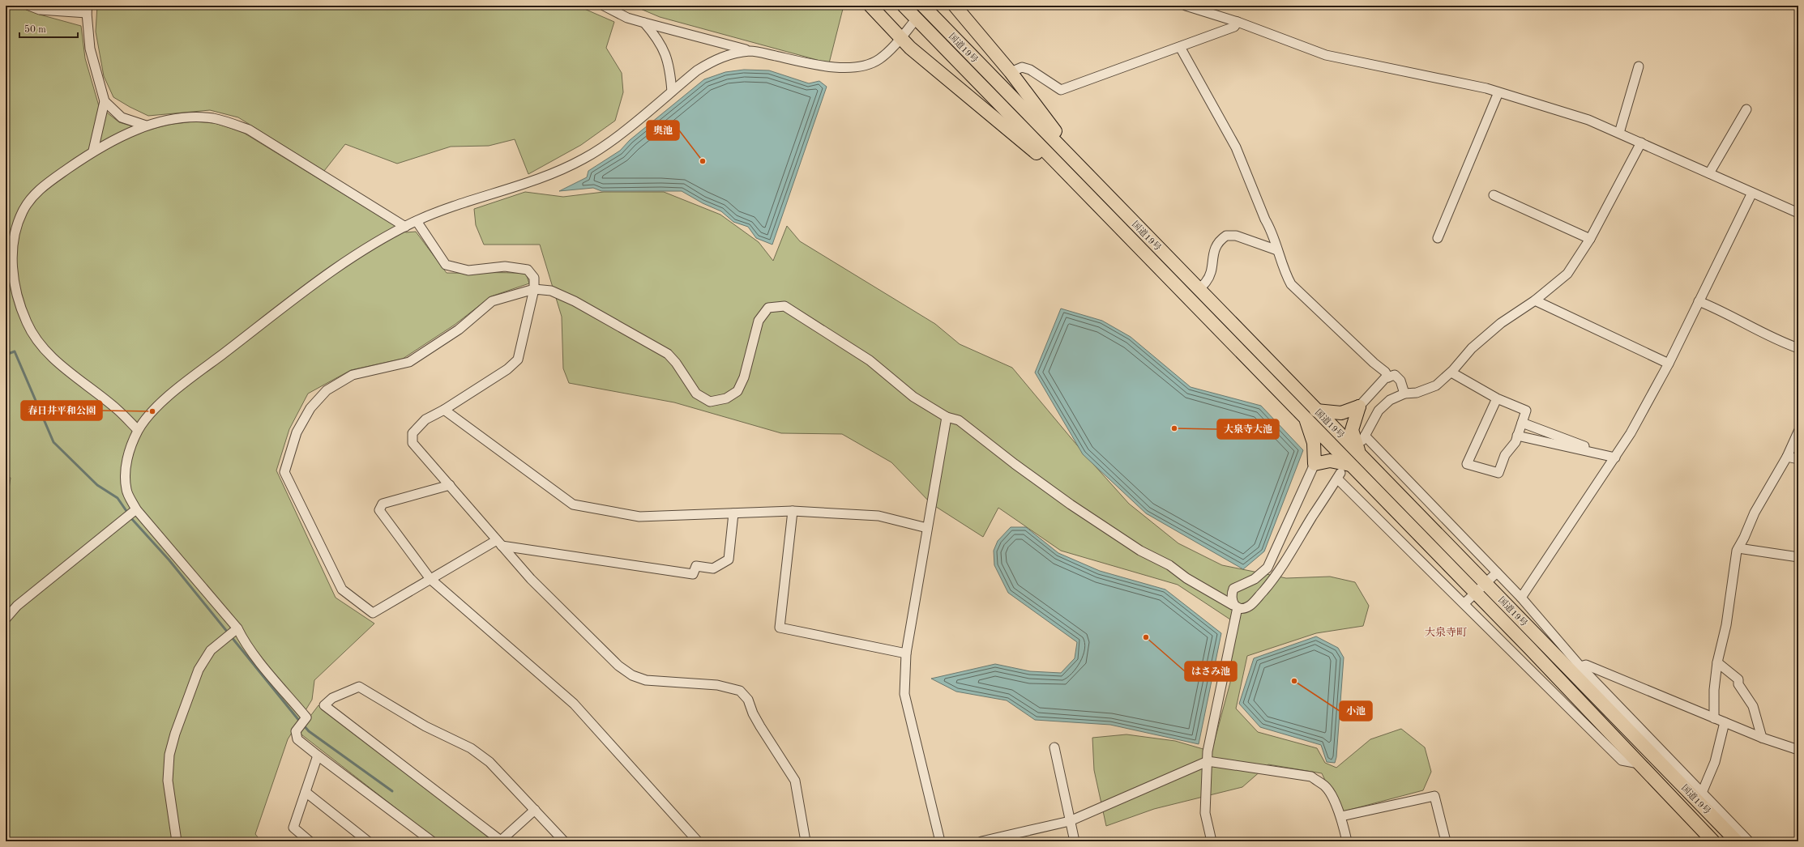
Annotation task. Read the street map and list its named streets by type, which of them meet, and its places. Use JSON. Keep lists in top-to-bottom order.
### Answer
{
  "streets": {
    "highway": ["国道19号"]
  },
  "districts": ["大泉寺町"],
  "places": [
    "奥池",
    "春日井平和公園",
    "大泉寺大池",
    "はさみ池",
    "小池"
  ],
  "scale_bar": "50 m"
}
